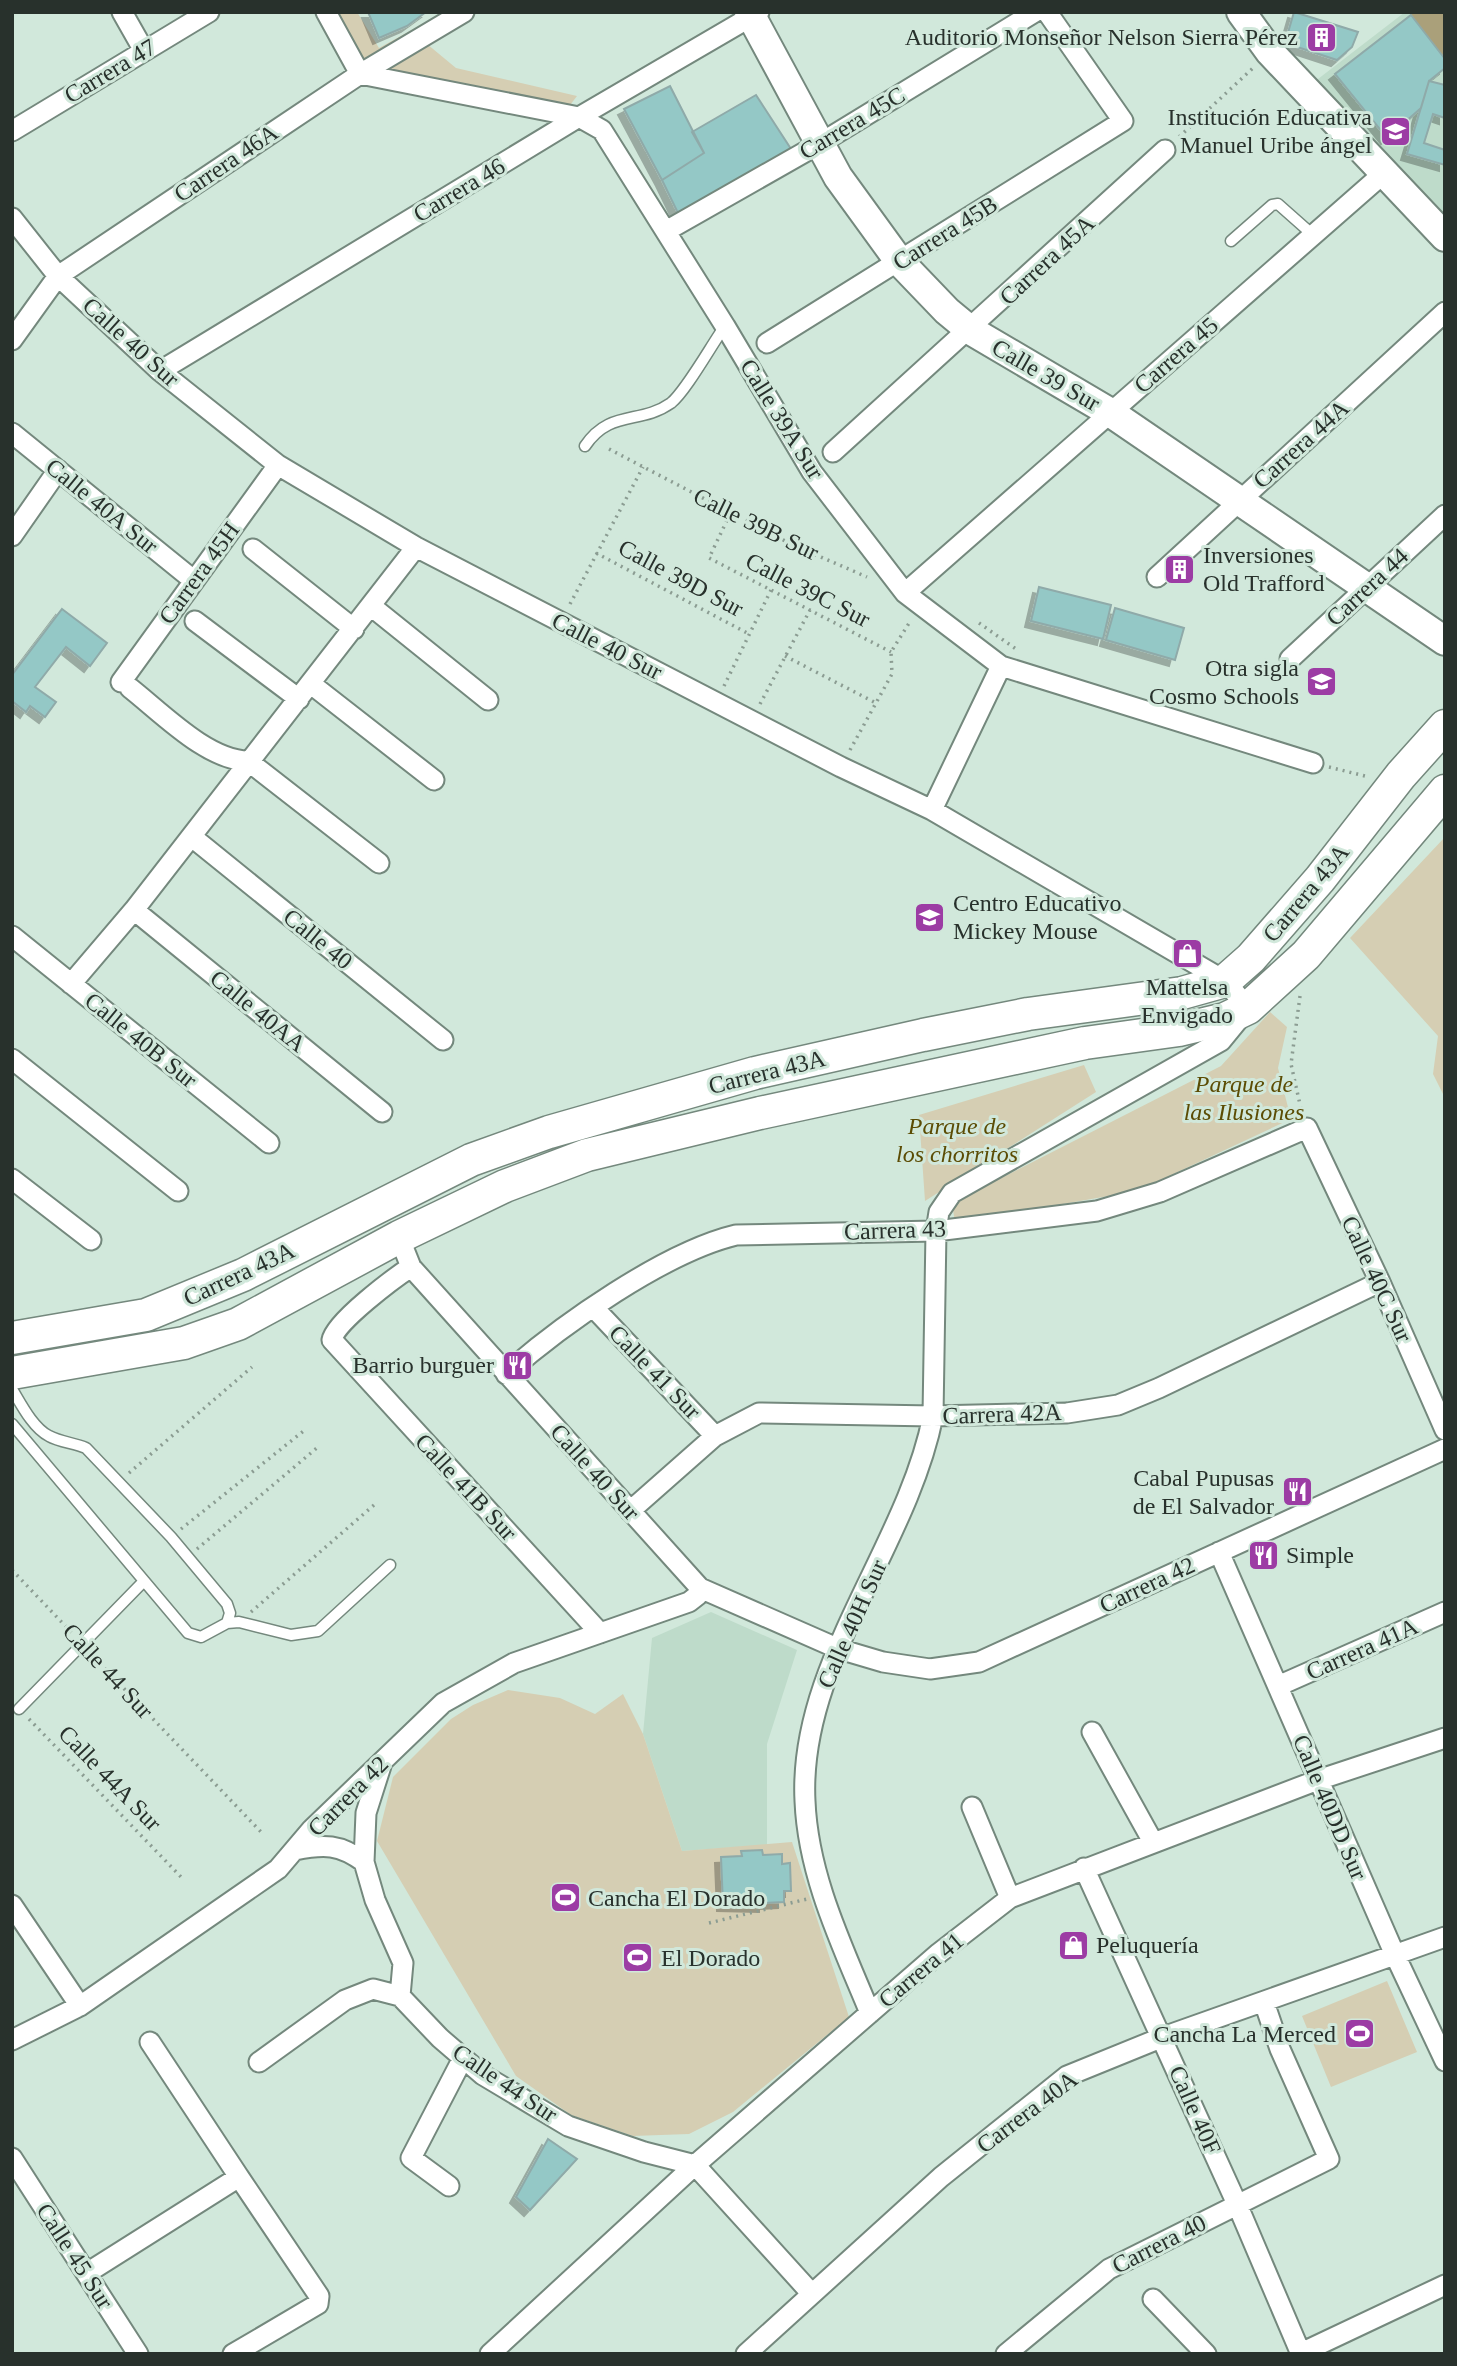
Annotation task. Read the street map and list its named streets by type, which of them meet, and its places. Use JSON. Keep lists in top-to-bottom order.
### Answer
{
  "streets": {
    "main road": ["Carrera 43A"],
    "street": [
      "Carrera 47",
      "Carrera 45C",
      "Carrera 46A",
      "Carrera 46",
      "Carrera 45B",
      "Carrera 45A",
      "Calle 40 Sur",
      "Carrera 45",
      "Calle 39 Sur",
      "Calle 39A Sur",
      "Carrera 44A",
      "Calle 40A Sur",
      "Carrera 45H",
      "Carrera 44",
      "Calle 40",
      "Calle 40AA",
      "Calle 40B Sur",
      "Carrera 43",
      "Calle 40C Sur",
      "Calle 41 Sur",
      "Carrera 42A",
      "Calle 41B Sur",
      "Carrera 42",
      "Calle 40H Sur",
      "Carrera 41A",
      "Calle 44 Sur",
      "Calle 40DD Sur",
      "Carrera 41",
      "Calle 40F",
      "Carrera 40A",
      "Carrera 40",
      "Calle 45 Sur"
    ],
    "path": [
      "Calle 39B Sur",
      "Calle 39D Sur",
      "Calle 39C Sur",
      "Calle 44A Sur"
    ]
  },
  "crossings": [
    ["Carrera 45C", "Calle 39 Sur"],
    ["Carrera 45C", "Calle 39A Sur"],
    ["Carrera 46A", "Calle 40 Sur"],
    ["Carrera 46A", "Calle 39A Sur"],
    ["Carrera 46", "Calle 40 Sur"],
    ["Carrera 46", "Calle 39 Sur"],
    ["Carrera 46", "Calle 39A Sur"],
    ["Carrera 45B", "Calle 39 Sur"],
    ["Carrera 45A", "Calle 39 Sur"],
    ["Calle 40 Sur", "Carrera 45H"],
    ["Calle 40 Sur", "Carrera 43A"],
    ["Calle 40 Sur", "Carrera 43"],
    ["Calle 40 Sur", "Carrera 42A"],
    ["Calle 40 Sur", "Calle 41B Sur"],
    ["Calle 40 Sur", "Carrera 42"],
    ["Calle 40 Sur", "Calle 40H Sur"],
    ["Carrera 45", "Calle 39 Sur"],
    ["Carrera 45", "Calle 39A Sur"],
    ["Carrera 45", "Calle 39B Sur"],
    ["Calle 39 Sur", "Carrera 44A"],
    ["Calle 39 Sur", "Carrera 44"],
    ["Calle 39A Sur", "Calle 39B Sur"],
    ["Calle 40A Sur", "Carrera 45H"],
    ["Calle 39B Sur", "Calle 39C Sur"],
    ["Carrera 43A", "Carrera 43"],
    ["Carrera 43A", "Calle 40H Sur"],
    ["Carrera 43", "Calle 40C Sur"],
    ["Carrera 43", "Calle 41 Sur"],
    ["Carrera 43", "Calle 40H Sur"],
    ["Calle 40C Sur", "Carrera 42A"],
    ["Calle 41 Sur", "Carrera 42A"],
    ["Carrera 42A", "Calle 40H Sur"],
    ["Calle 41B Sur", "Carrera 42"],
    ["Carrera 42", "Calle 40H Sur"],
    ["Carrera 42", "Calle 40DD Sur"],
    ["Calle 40H Sur", "Carrera 41"],
    ["Carrera 41A", "Calle 40DD Sur"],
    ["Calle 44 Sur", "Carrera 41"],
    ["Calle 40DD Sur", "Carrera 41"],
    ["Calle 40DD Sur", "Carrera 40A"],
    ["Carrera 41", "Calle 40F"],
    ["Calle 40F", "Carrera 40A"],
    ["Calle 40F", "Carrera 40"],
    ["Carrera 40A", "Carrera 40"]
  ],
  "parks": ["Parque de las Ilusiones", "Parque de los chorritos"],
  "places": {
    "building": ["Auditorio Monseñor Nelson Sierra Pérez", "Inversiones Old Trafford"],
    "school or university": ["Institución Educativa Manuel Uribe ángel", "Otra sigla Cosmo Schools", "Centro Educativo Mickey Mouse"],
    "shop": ["Mattelsa Envigado", "Peluquería"],
    "restaurant": ["Barrio burguer", "Cabal Pupusas de El Salvador", "Simple"],
    "sports": ["Cancha El Dorado", "El Dorado", "Cancha La Merced"]
  }
}
